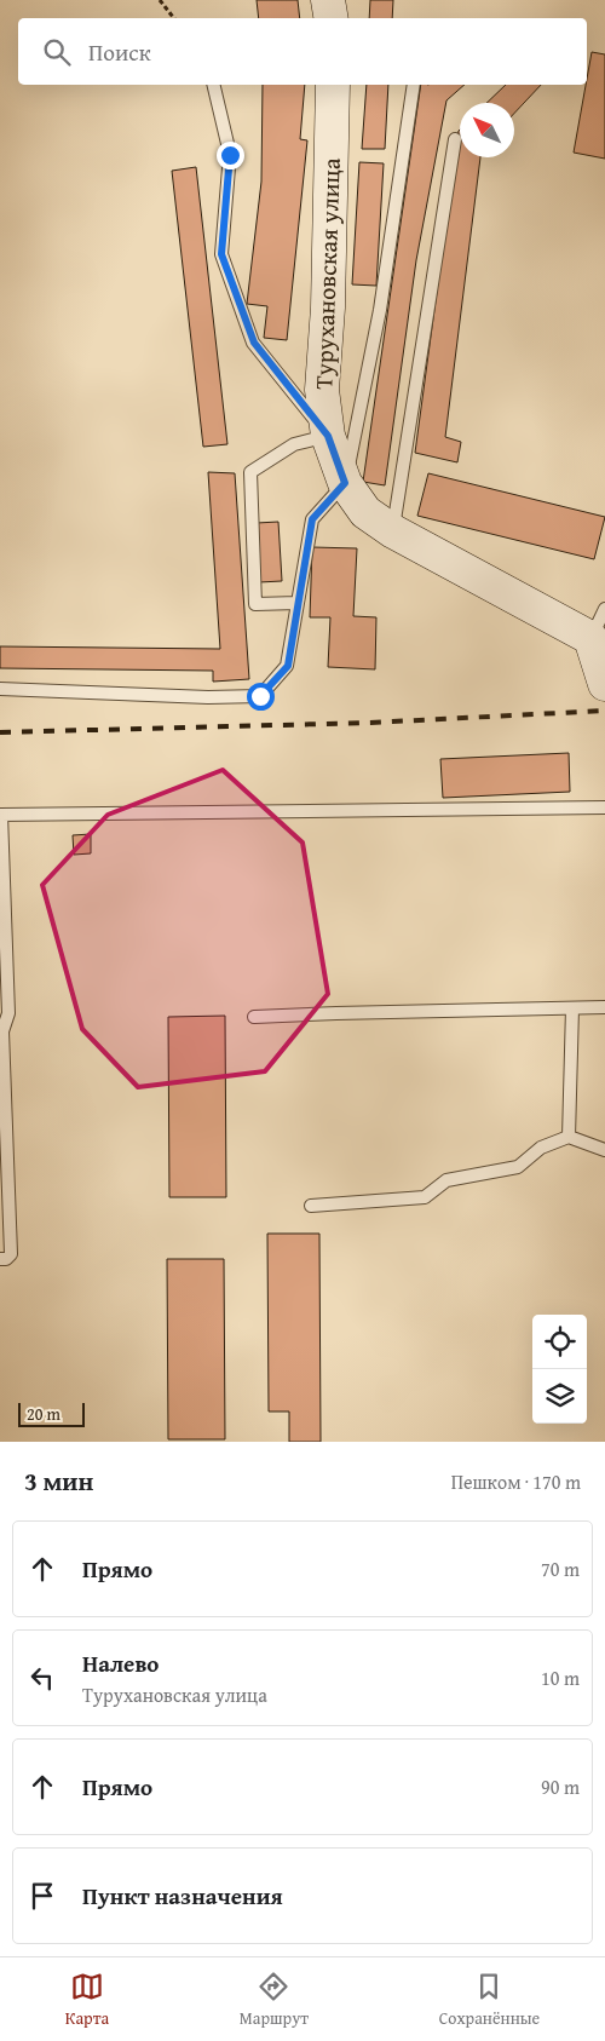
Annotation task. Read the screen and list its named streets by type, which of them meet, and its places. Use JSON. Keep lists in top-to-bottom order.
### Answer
{
  "streets": {
    "street": ["Турухановская улица"]
  },
  "scale_bar": "20 m",
  "north": "top left",
  "page": {
    "search": "Поиск",
    "scale": "20 m",
    "heading": ["3 мин", "Пешком · 170 m"],
    "list": [
      ["Прямо", "70 m"],
      ["Налево", "Турухановская улица", "10 m"],
      ["Прямо", "90 m"],
      "Пункт назначения"
    ],
    "nav": ["Карта", "Маршрут", "Сохранённые"]
  }
}
